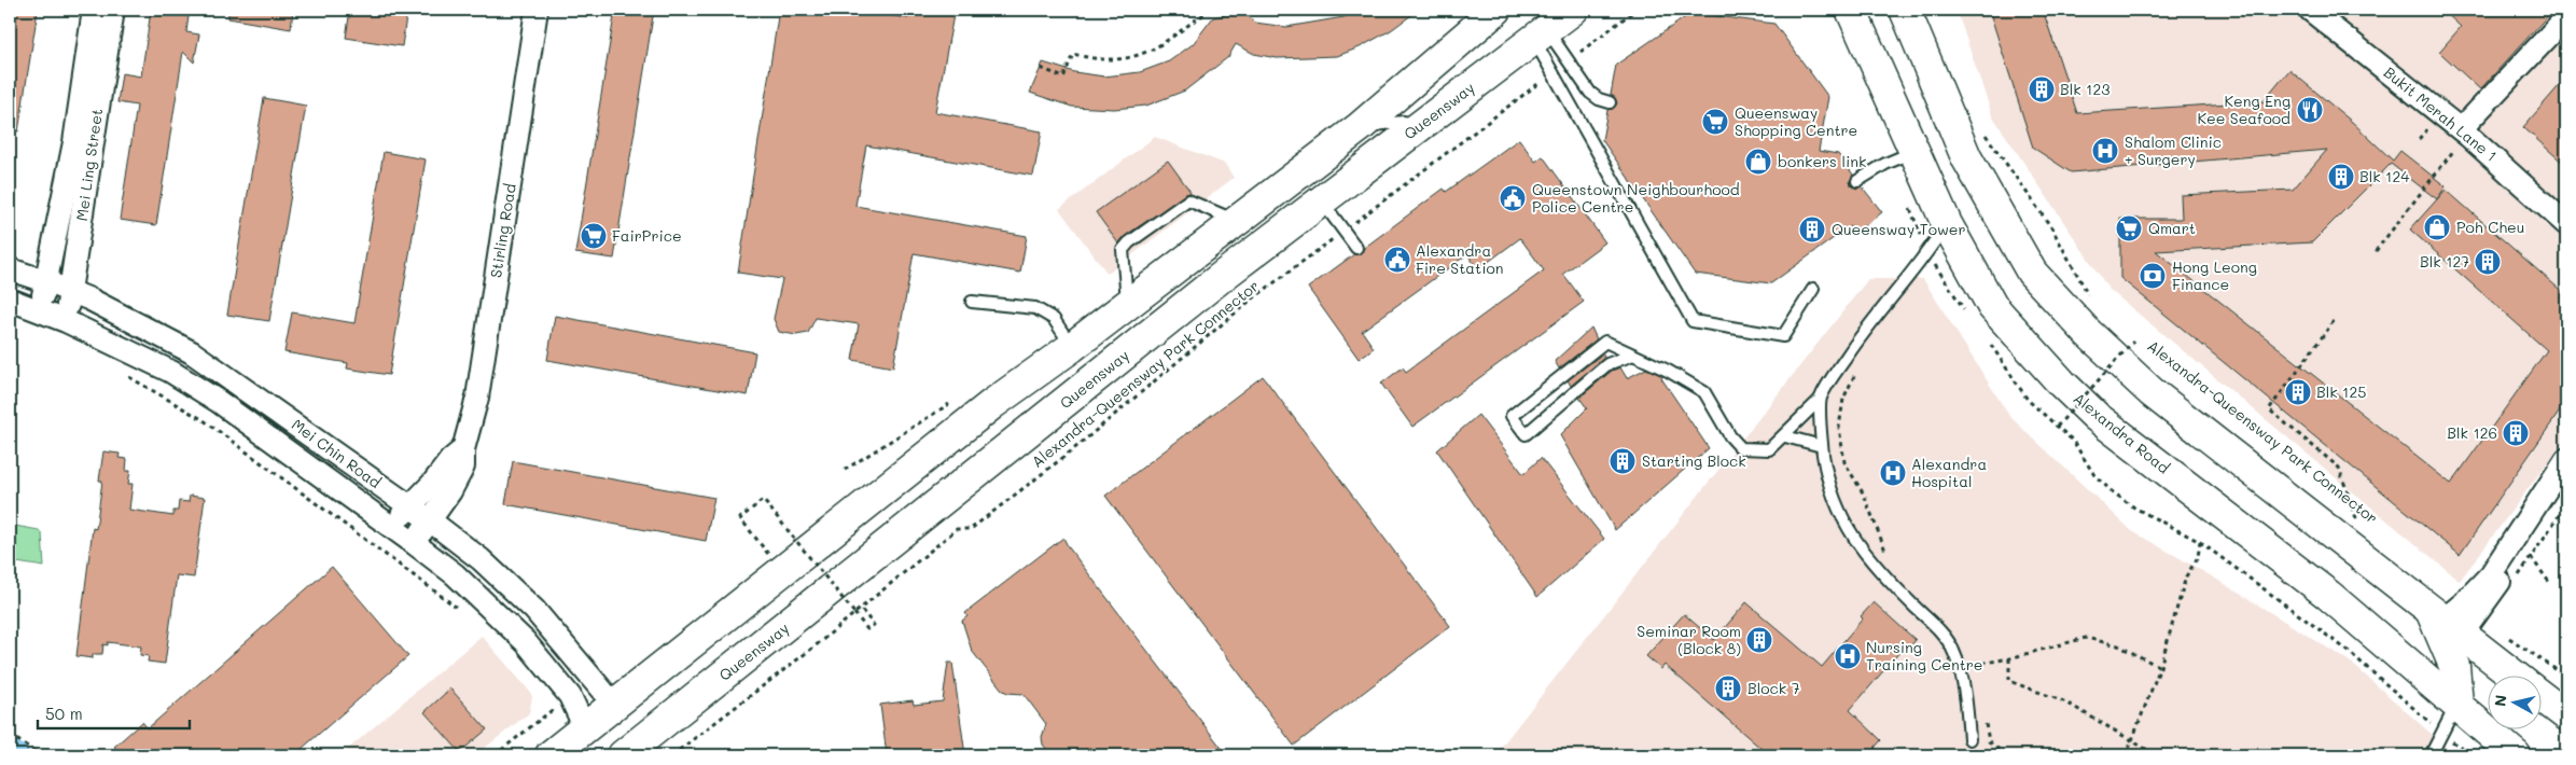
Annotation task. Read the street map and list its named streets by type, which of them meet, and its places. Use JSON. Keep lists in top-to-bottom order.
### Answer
{
  "streets": {
    "main road": ["Queensway", "Alexandra Road"],
    "street": [
      "Bukit Merah Lane 1",
      "Mei Ling Street",
      "Stirling Road",
      "Mei Chin Road"
    ],
    "path": ["Alexandra-Queensway Park Connector"]
  },
  "crossings": [
    ["Mei Ling Street", "Mei Chin Road"],
    ["Stirling Road", "Mei Chin Road"]
  ],
  "places": {
    "building": [
      "Blk 123",
      "Blk 124",
      "Queensway Tower",
      "Blk 127",
      "Blk 125",
      "Blk 126",
      "Starting Block",
      "Seminar Room (Block 8)",
      "Block 7"
    ],
    "restaurant": ["Keng Eng Kee Seafood"],
    "supermarket": ["Queensway Shopping Centre", "Qmart", "FairPrice"],
    "hospital": ["Shalom Clinic + Surgery", "Alexandra Hospital", "Nursing Training Centre"],
    "shop": ["bonkers link", "Poh Cheu"],
    "public building": ["Queenstown Neighbourhood Police Centre", "Alexandra Fire Station"],
    "bank": ["Hong Leong Finance"]
  },
  "scale_bar": "50 m",
  "north": "left"
}
